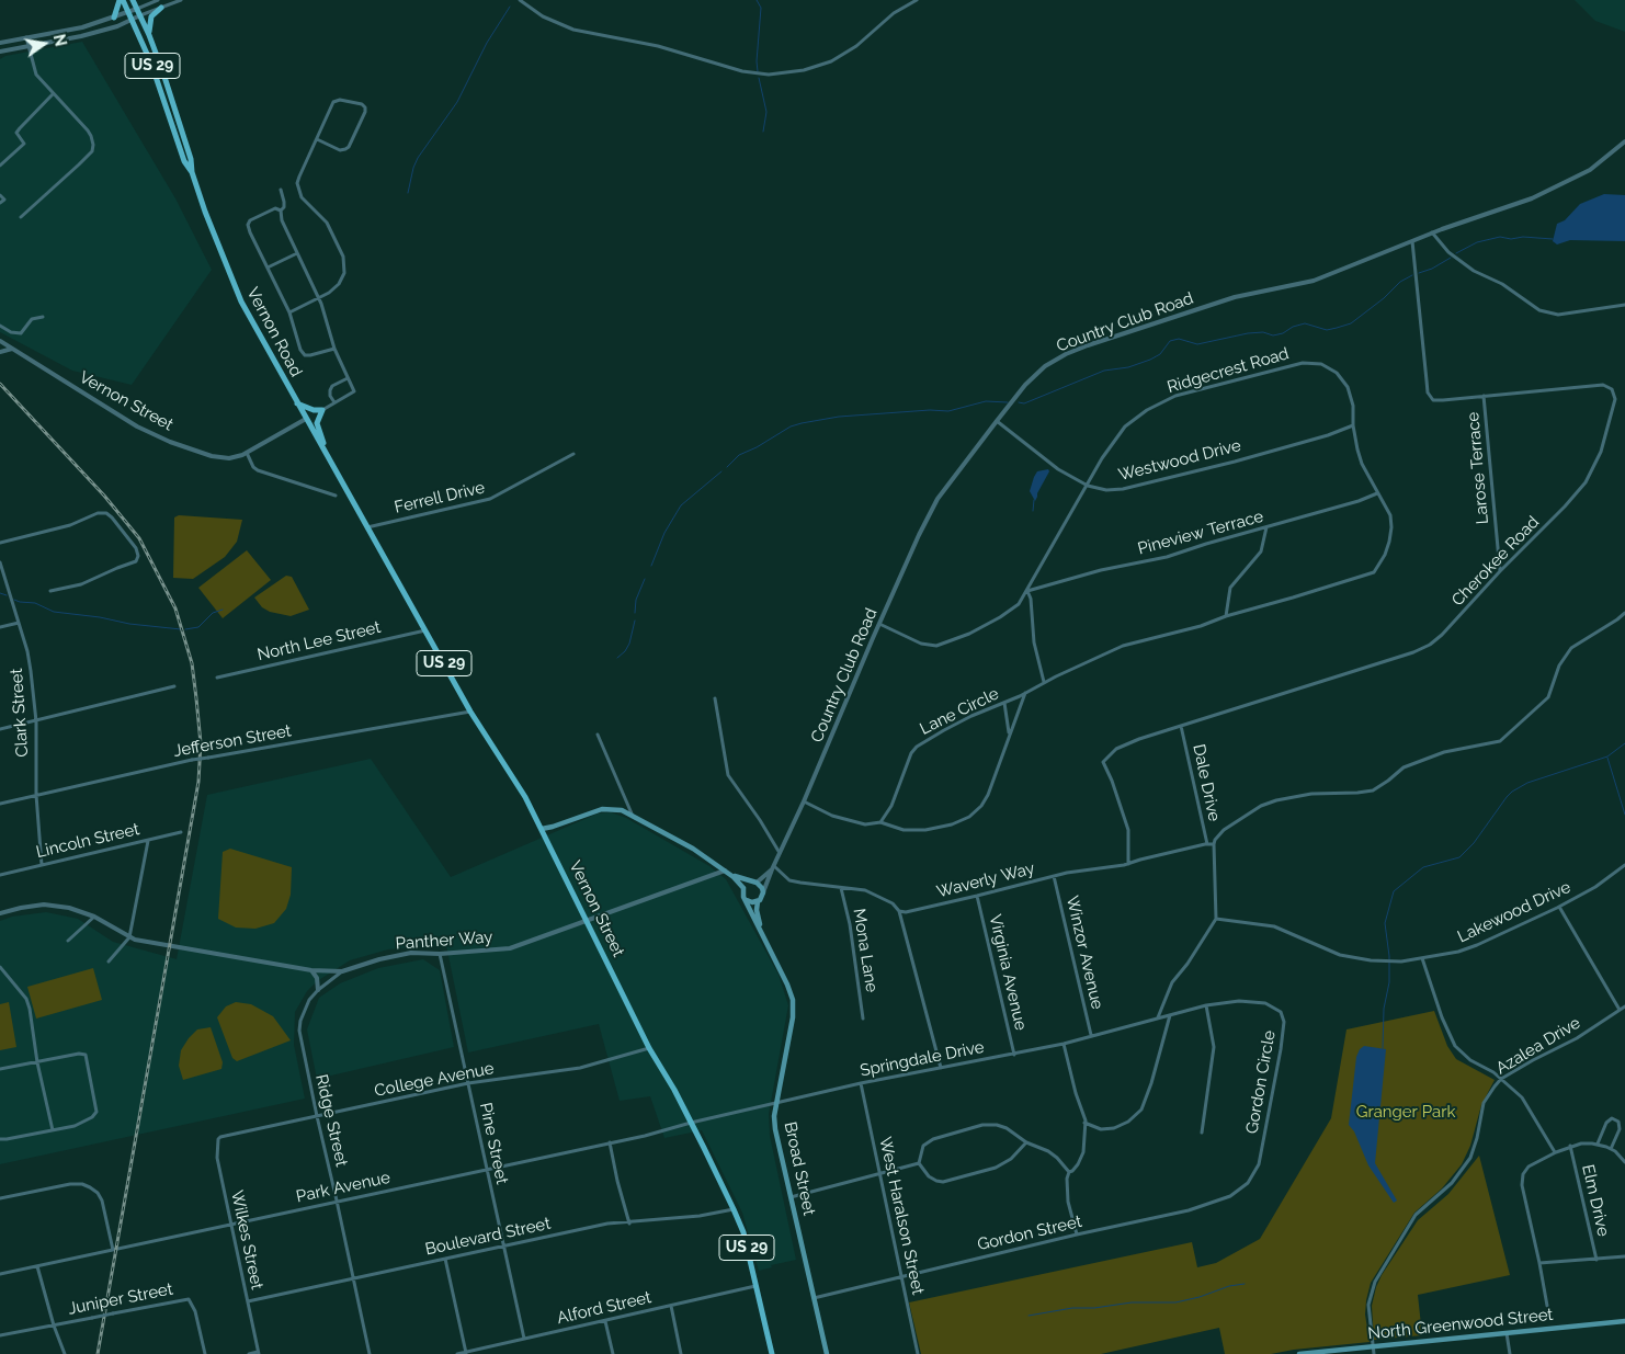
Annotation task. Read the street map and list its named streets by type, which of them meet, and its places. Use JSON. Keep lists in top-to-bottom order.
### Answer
{
  "streets": {
    "main road": [
      "US 29",
      "Vernon Road",
      "Vernon Street",
      "Broad Street",
      "North Greenwood Street"
    ],
    "street": [
      "Country Club Road",
      "Ridgecrest Road",
      "Westwood Drive",
      "Larose Terrace",
      "Ferrell Drive",
      "Pineview Terrace",
      "Cherokee Road",
      "North Lee Street",
      "Lane Circle",
      "Clark Street",
      "Jefferson Street",
      "Dale Drive",
      "Lincoln Street",
      "Waverly Way",
      "Lakewood Drive",
      "Panther Way",
      "Mona Lane",
      "Winzor Avenue",
      "Virginia Avenue",
      "Azalea Drive",
      "Springdale Drive",
      "College Avenue",
      "Gordon Circle",
      "Ridge Street",
      "Pine Street",
      "Park Avenue",
      "Elm Drive",
      "West Haralson Street",
      "Gordon Street",
      "Boulevard Street",
      "Wilkes Street",
      "Juniper Street",
      "Alford Street"
    ]
  },
  "crossings": [
    ["Country Club Road", "Ridgecrest Road"],
    ["Country Club Road", "Westwood Drive"],
    ["Country Club Road", "Cherokee Road"],
    ["Country Club Road", "Broad Street"],
    ["Vernon Road", "Vernon Street"],
    ["Ridgecrest Road", "Westwood Drive"],
    ["Ridgecrest Road", "Pineview Terrace"],
    ["Ridgecrest Road", "Lane Circle"],
    ["Vernon Street", "Ferrell Drive"],
    ["Vernon Street", "North Lee Street"],
    ["Vernon Street", "Jefferson Street"],
    ["Vernon Street", "Panther Way"],
    ["Vernon Street", "Springdale Drive"],
    ["Vernon Street", "College Avenue"],
    ["Vernon Street", "Park Avenue"],
    ["Vernon Street", "Boulevard Street"],
    ["Vernon Street", "Alford Street"],
    ["Larose Terrace", "Cherokee Road"],
    ["Cherokee Road", "Dale Drive"],
    ["Cherokee Road", "Waverly Way"],
    ["Clark Street", "Jefferson Street"],
    ["Clark Street", "Lincoln Street"],
    ["Dale Drive", "Waverly Way"],
    ["Waverly Way", "Winzor Avenue"],
    ["Waverly Way", "Virginia Avenue"],
    ["Panther Way", "Ridge Street"],
    ["Panther Way", "Pine Street"],
    ["Winzor Avenue", "Springdale Drive"],
    ["Virginia Avenue", "Springdale Drive"],
    ["Azalea Drive", "North Greenwood Street"],
    ["Springdale Drive", "Gordon Circle"],
    ["Springdale Drive", "Broad Street"],
    ["Springdale Drive", "Park Avenue"],
    ["Springdale Drive", "West Haralson Street"],
    ["College Avenue", "Ridge Street"],
    ["College Avenue", "Pine Street"],
    ["College Avenue", "Wilkes Street"],
    ["Gordon Circle", "Gordon Street"],
    ["Ridge Street", "Park Avenue"],
    ["Ridge Street", "Boulevard Street"],
    ["Pine Street", "Park Avenue"],
    ["Pine Street", "Boulevard Street"],
    ["Pine Street", "Alford Street"],
    ["Broad Street", "Gordon Street"],
    ["Park Avenue", "Wilkes Street"],
    ["West Haralson Street", "Gordon Street"],
    ["Boulevard Street", "Wilkes Street"]
  ],
  "parks": ["Granger Park"],
  "north": "right"
}
